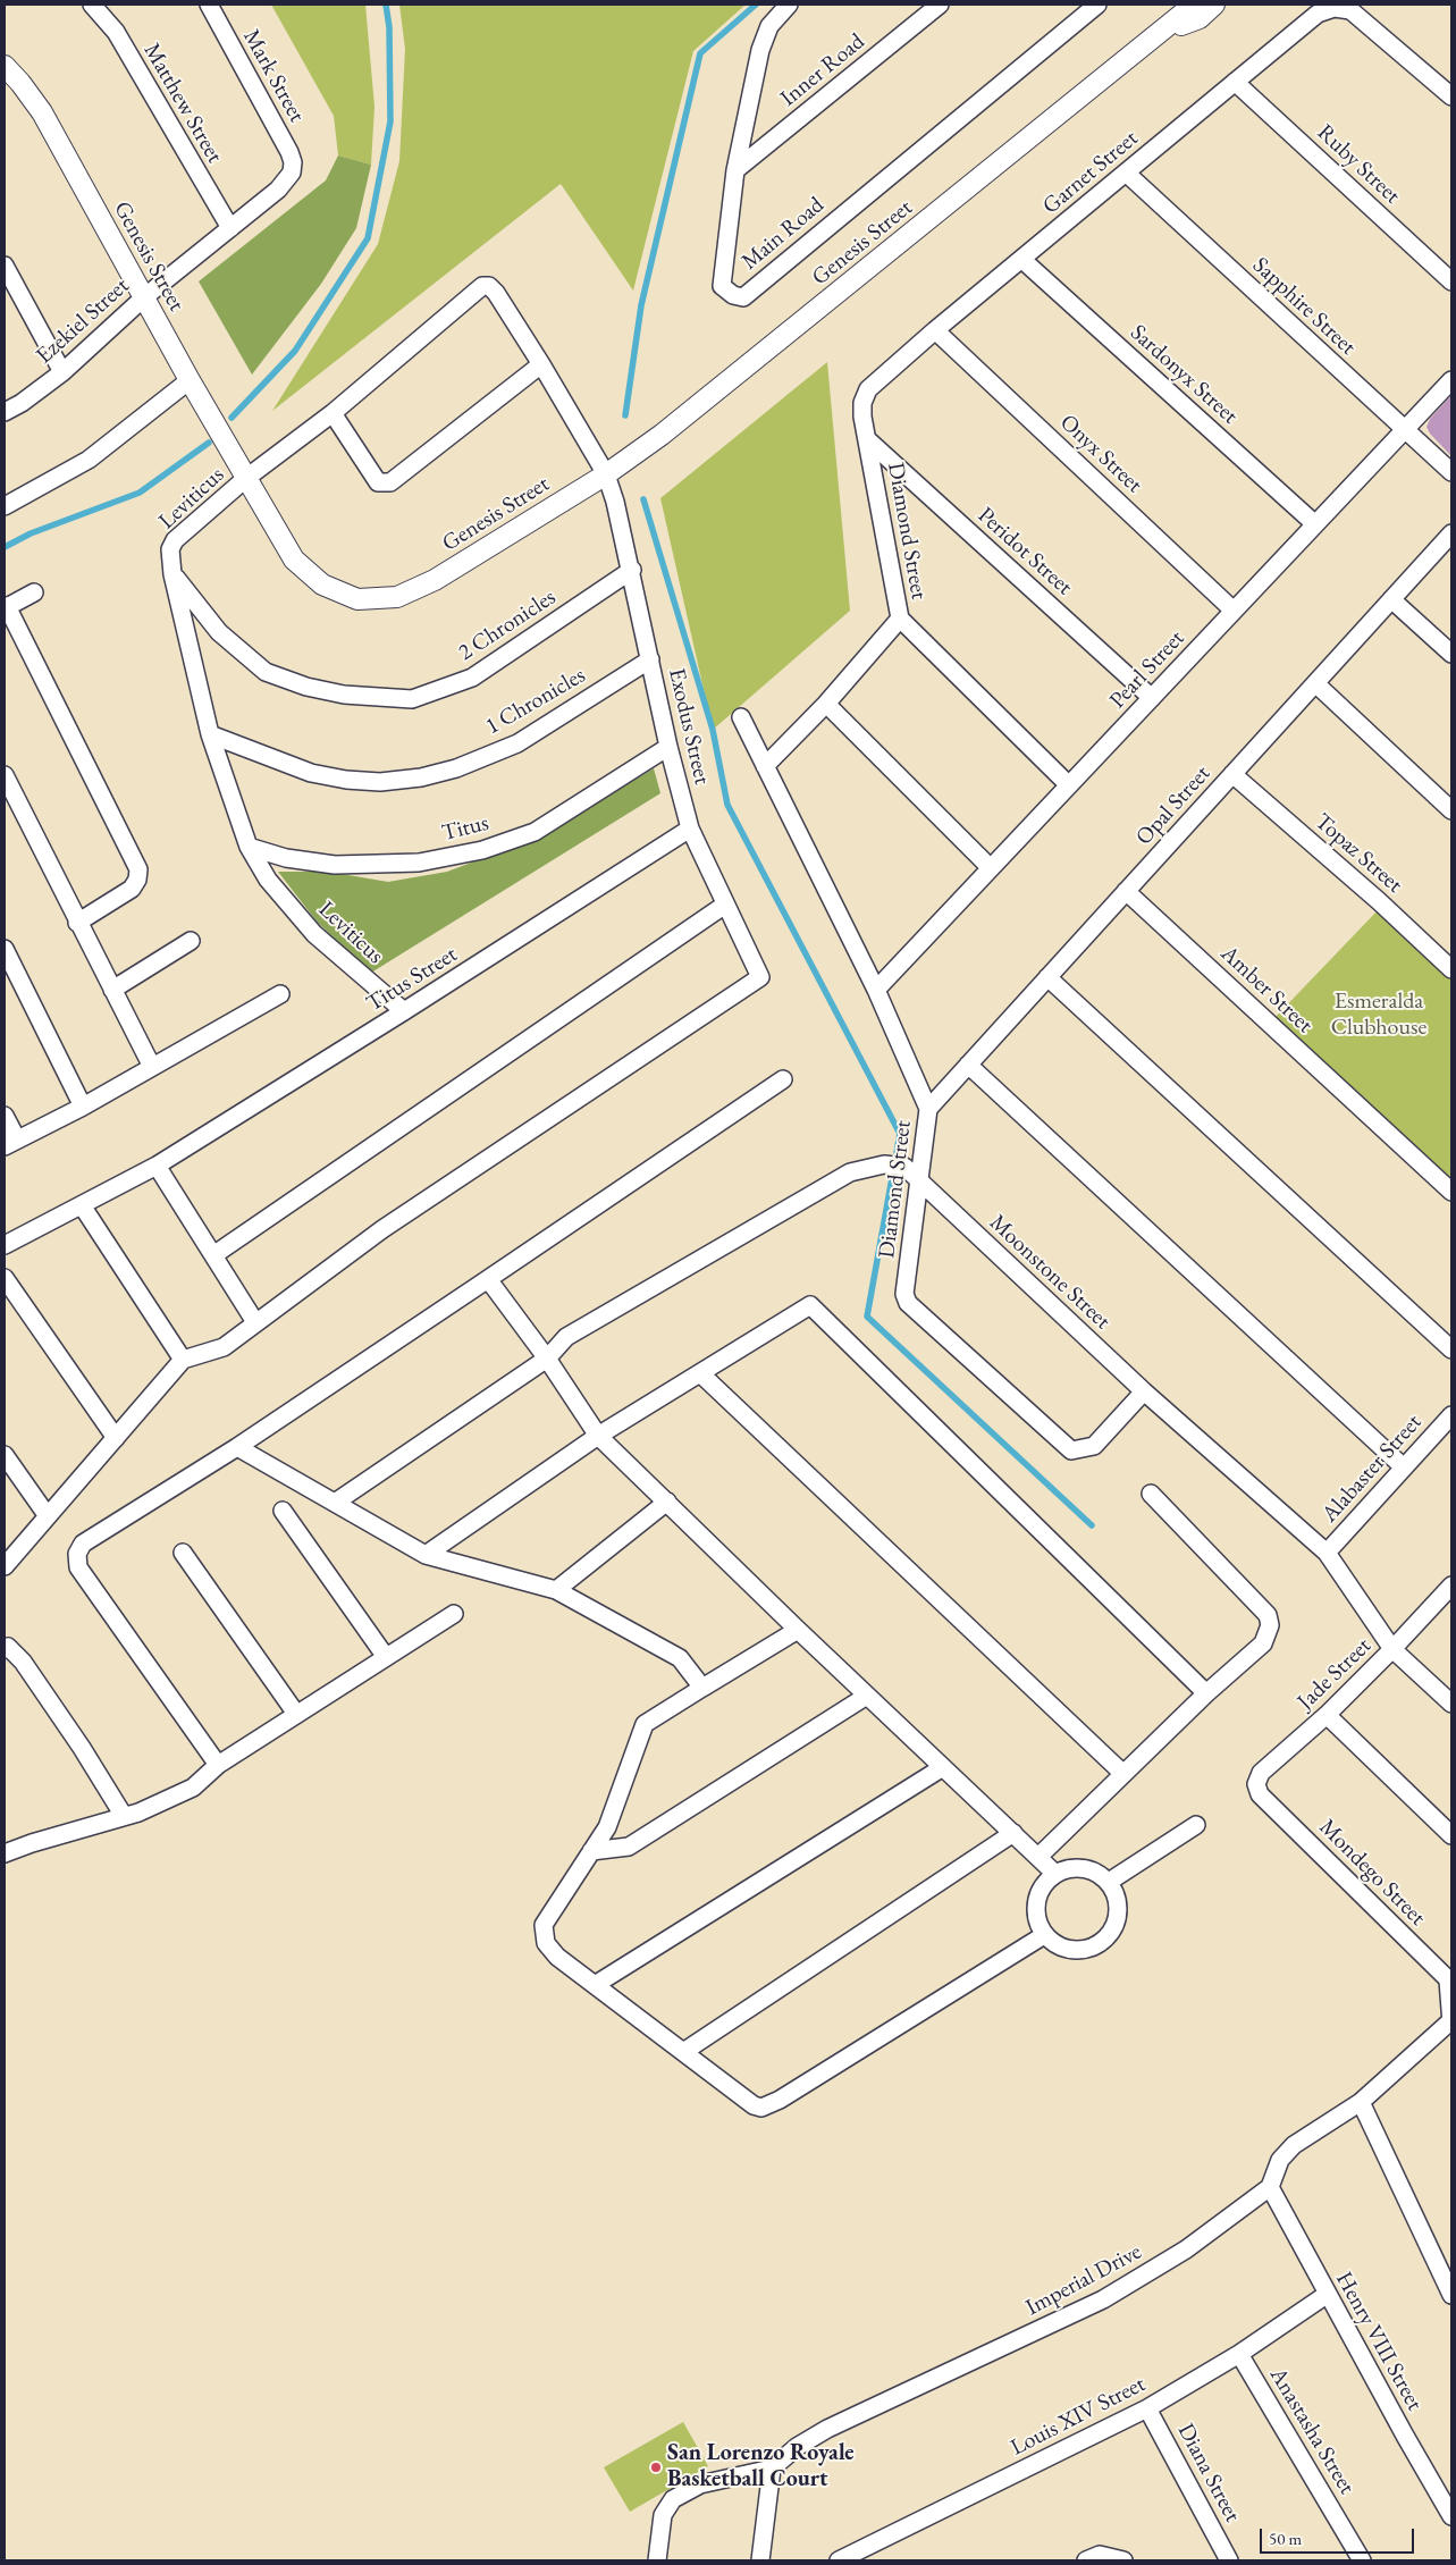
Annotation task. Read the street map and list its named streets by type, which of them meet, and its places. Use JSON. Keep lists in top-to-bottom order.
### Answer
{
  "streets": {
    "street": [
      "Inner Road",
      "Mark Street",
      "Matthew Street",
      "Ruby Street",
      "Garnet Street",
      "Main Road",
      "Genesis Street",
      "Sapphire Street",
      "Ezekiel Street",
      "Sardonyx Street",
      "Onyx Street",
      "Leviticus",
      "Diamond Street",
      "Peridot Street",
      "2 Chronicles",
      "Pearl Street",
      "1 Chronicles",
      "Exodus Street",
      "Opal Street",
      "Titus",
      "Topaz Street",
      "Titus Street",
      "Amber Street",
      "Moonstone Street",
      "Alabaster Street",
      "Jade Street",
      "Mondego Street",
      "Imperial Drive",
      "Henry VIII Street",
      "Louis XIV Street",
      "Anastasha Street",
      "Diana Street"
    ]
  },
  "crossings": [
    ["Inner Road", "Main Road"],
    ["Mark Street", "Ezekiel Street"],
    ["Matthew Street", "Ezekiel Street"],
    ["Ruby Street", "Garnet Street"],
    ["Garnet Street", "Sapphire Street"],
    ["Garnet Street", "Sardonyx Street"],
    ["Garnet Street", "Onyx Street"],
    ["Garnet Street", "Diamond Street"],
    ["Genesis Street", "Ezekiel Street"],
    ["Genesis Street", "Leviticus"],
    ["Genesis Street", "Exodus Street"],
    ["Sapphire Street", "Pearl Street"],
    ["Sardonyx Street", "Pearl Street"],
    ["Onyx Street", "Pearl Street"],
    ["Leviticus", "2 Chronicles"],
    ["Leviticus", "1 Chronicles"],
    ["Leviticus", "Exodus Street"],
    ["Leviticus", "Titus"],
    ["Leviticus", "Titus Street"],
    ["Diamond Street", "Peridot Street"],
    ["Diamond Street", "Pearl Street"],
    ["Diamond Street", "Opal Street"],
    ["Diamond Street", "Moonstone Street"],
    ["Peridot Street", "Pearl Street"],
    ["2 Chronicles", "Exodus Street"],
    ["1 Chronicles", "Exodus Street"],
    ["Exodus Street", "Titus"],
    ["Exodus Street", "Titus Street"],
    ["Opal Street", "Topaz Street"],
    ["Opal Street", "Amber Street"],
    ["Moonstone Street", "Alabaster Street"],
    ["Moonstone Street", "Jade Street"],
    ["Jade Street", "Mondego Street"],
    ["Imperial Drive", "Henry VIII Street"],
    ["Henry VIII Street", "Louis XIV Street"],
    ["Louis XIV Street", "Anastasha Street"],
    ["Louis XIV Street", "Diana Street"]
  ],
  "parks": ["Esmeralda Clubhouse"],
  "places": ["San Lorenzo Royale Basketball Court"],
  "scale_bar": "50 m"
}
